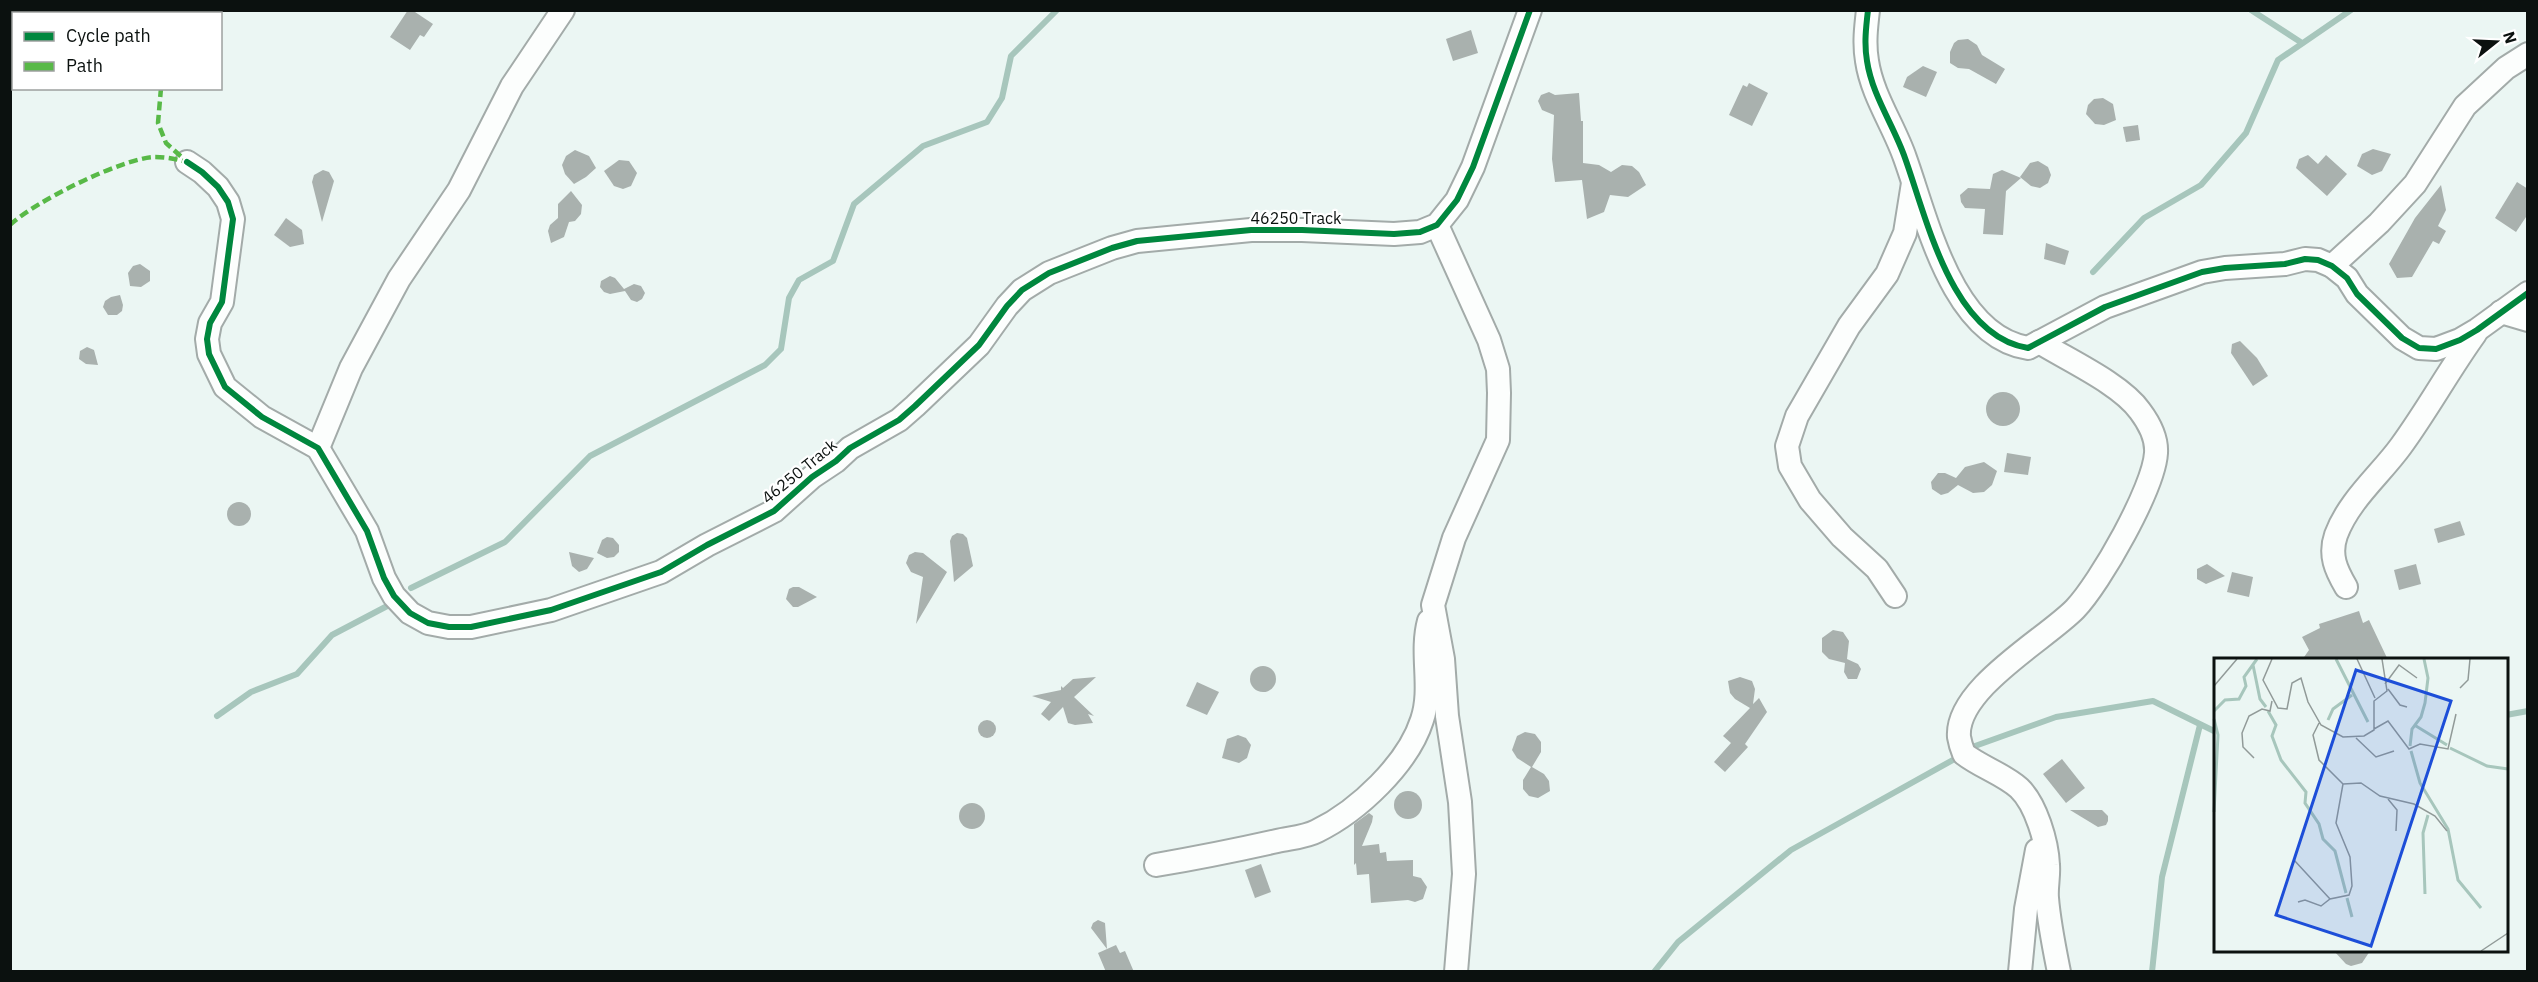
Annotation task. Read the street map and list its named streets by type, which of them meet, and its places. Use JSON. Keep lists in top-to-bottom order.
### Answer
{
  "streets": {
    "street": ["46250 Track"]
  },
  "legend": ["Cycle path", "Path"],
  "north": "right"
}
